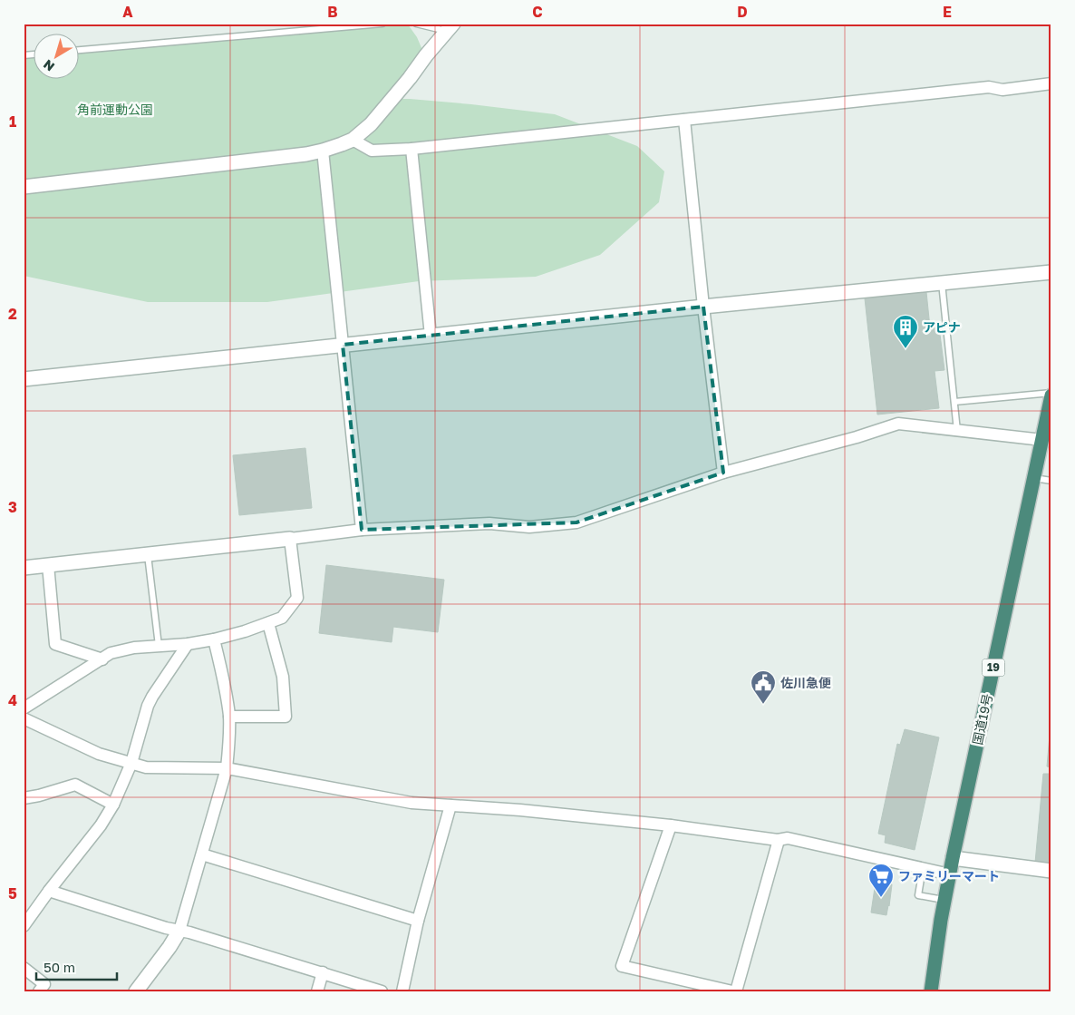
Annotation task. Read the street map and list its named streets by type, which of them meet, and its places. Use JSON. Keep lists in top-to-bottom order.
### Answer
{
  "streets": {
    "highway": ["19", "国道19号"]
  },
  "parks": ["角前運動公園"],
  "places": {
    "building": ["アピナ"],
    "public building": ["佐川急便"],
    "supermarket": ["ファミリーマート"]
  },
  "scale_bar": "50 m",
  "north": "bottom left",
  "grid": {
    "columns": [
      "A",
      "B",
      "C",
      "D",
      "E"
    ],
    "rows": [
      "1",
      "2",
      "3",
      "4",
      "5"
    ]
  }
}
